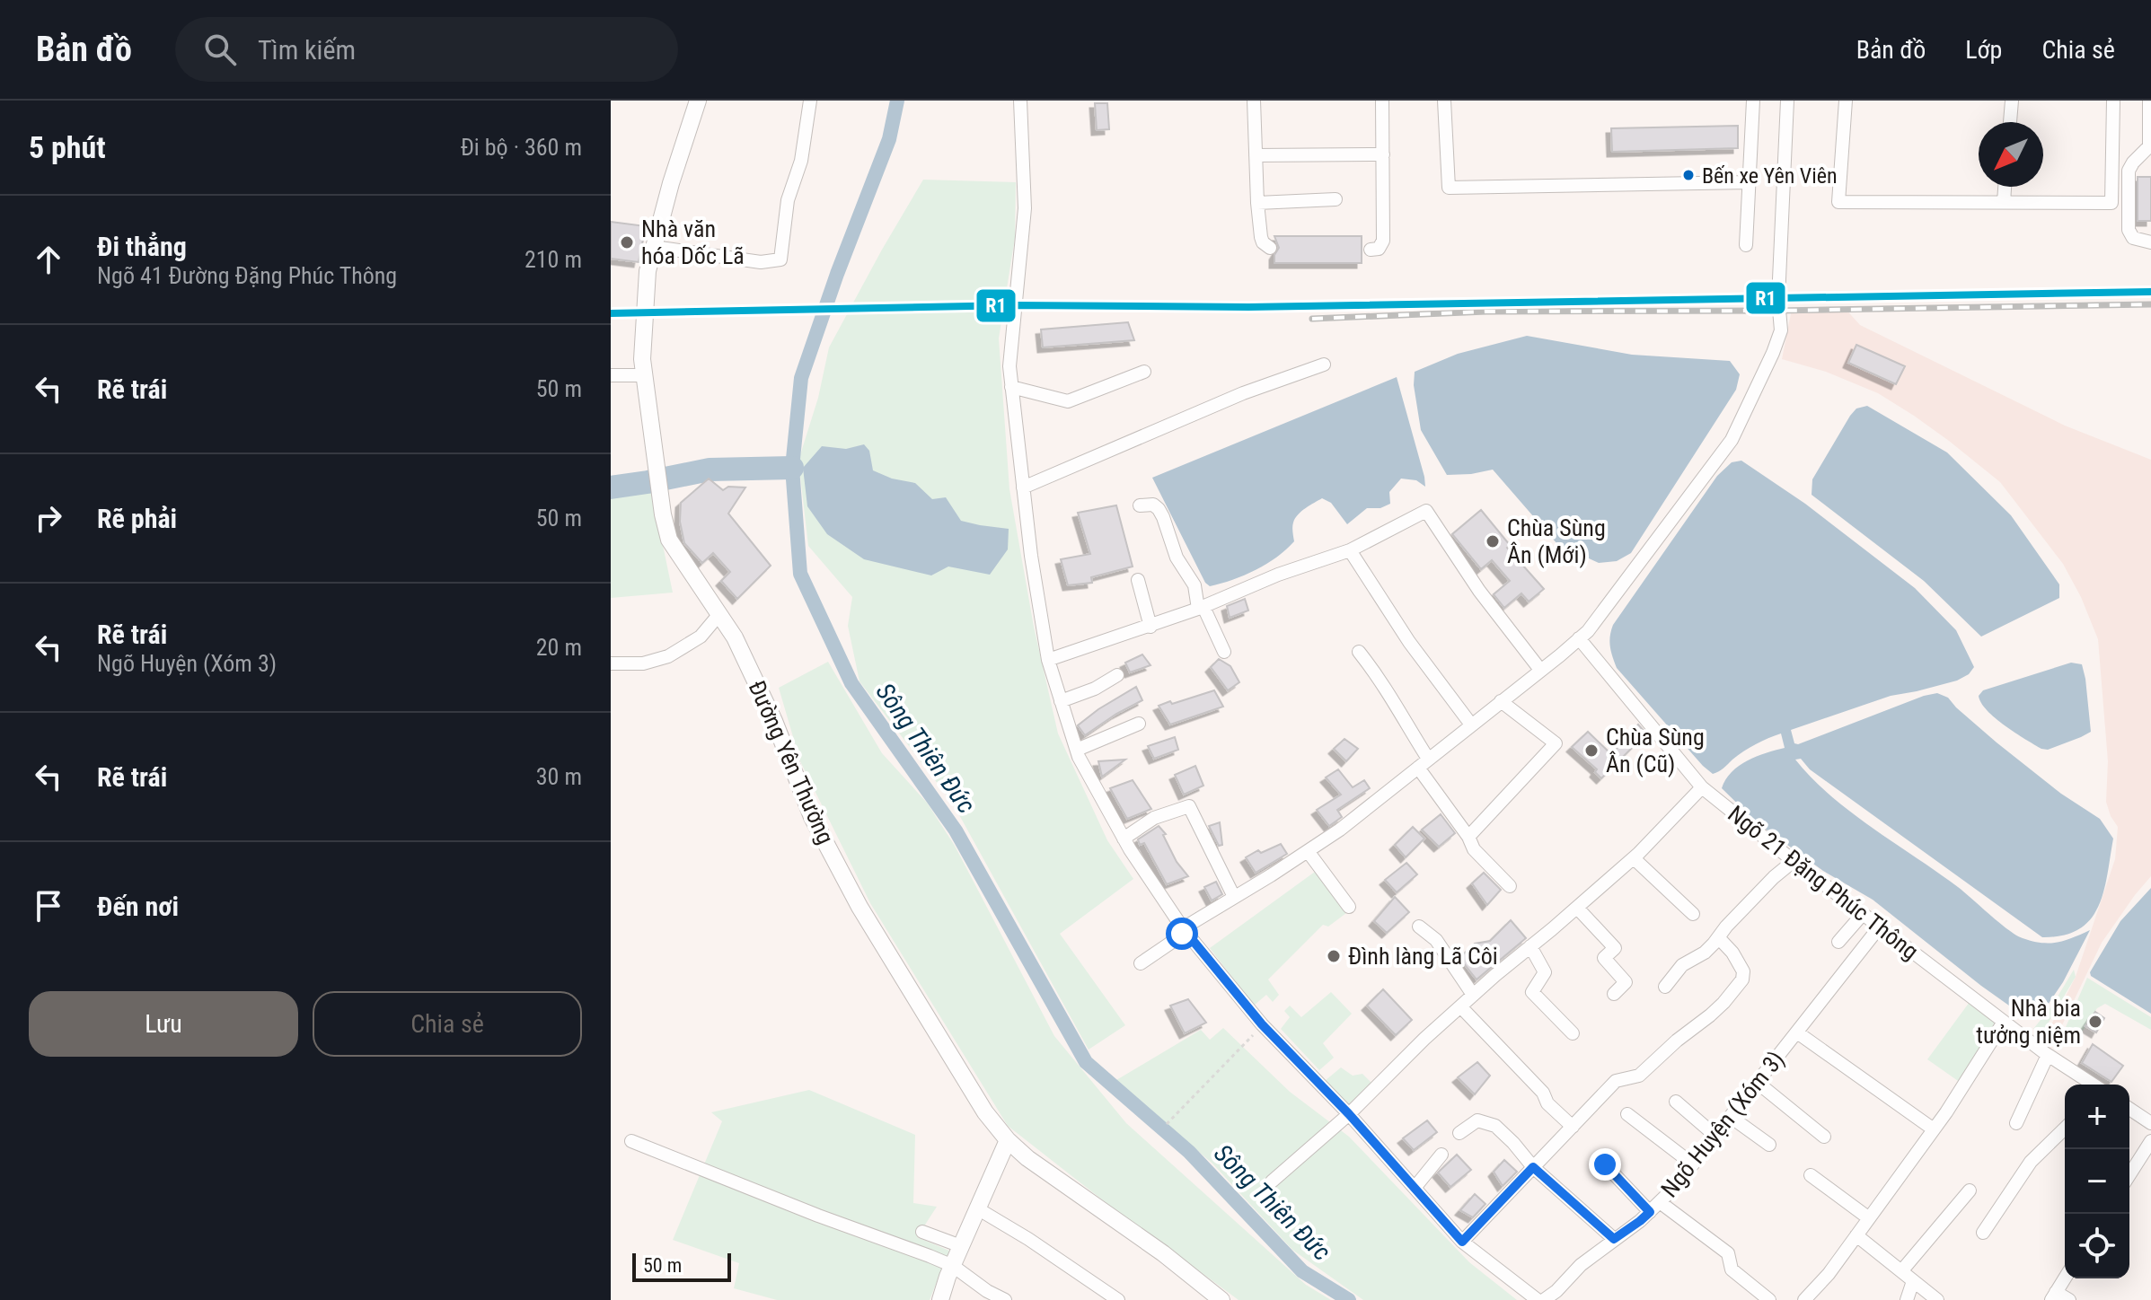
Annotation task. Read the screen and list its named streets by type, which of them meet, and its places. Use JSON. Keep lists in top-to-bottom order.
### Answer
{
  "streets": {
    "main road": ["Đường Yên Thường"],
    "street": ["Ngõ 21 Đặng Phúc Thông", "Ngõ Huyện (Xóm 3)"]
  },
  "crossings": [
    ["Ngõ 21 Đặng Phúc Thông", "Ngõ Huyện (Xóm 3)"]
  ],
  "water": ["Sông Thiên Đức"],
  "places": [
    "Bến xe Yên Viên",
    "Nhà văn hóa Dốc Lã",
    "Chùa Sùng Ân (Mới)",
    "Chùa Sùng Ân (Cũ)",
    "Đình làng Lã Côi",
    "Nhà bia tưởng niệm"
  ],
  "lines": ["transit line R1"],
  "scale_bar": "50 m",
  "north": "bottom left",
  "page": {
    "header": "Bản đồ",
    "search": "Tìm kiếm",
    "nav": ["Bản đồ", "Lớp", "Chia sẻ"],
    "heading": ["5 phút", "Đi bộ · 360 m"],
    "list": [
      ["Đi thẳng", "Ngõ 41 Đường Đặng Phúc Thông", "210 m"],
      ["Rẽ trái", "50 m"],
      ["Rẽ phải", "50 m"],
      ["Rẽ trái", "Ngõ Huyện (Xóm 3)", "20 m"],
      ["Rẽ trái", "30 m"],
      "Đến nơi"
    ],
    "buttons": ["Lưu", "Chia sẻ"],
    "map_buttons": ["+", "−"],
    "scale": "50 m"
  }
}
